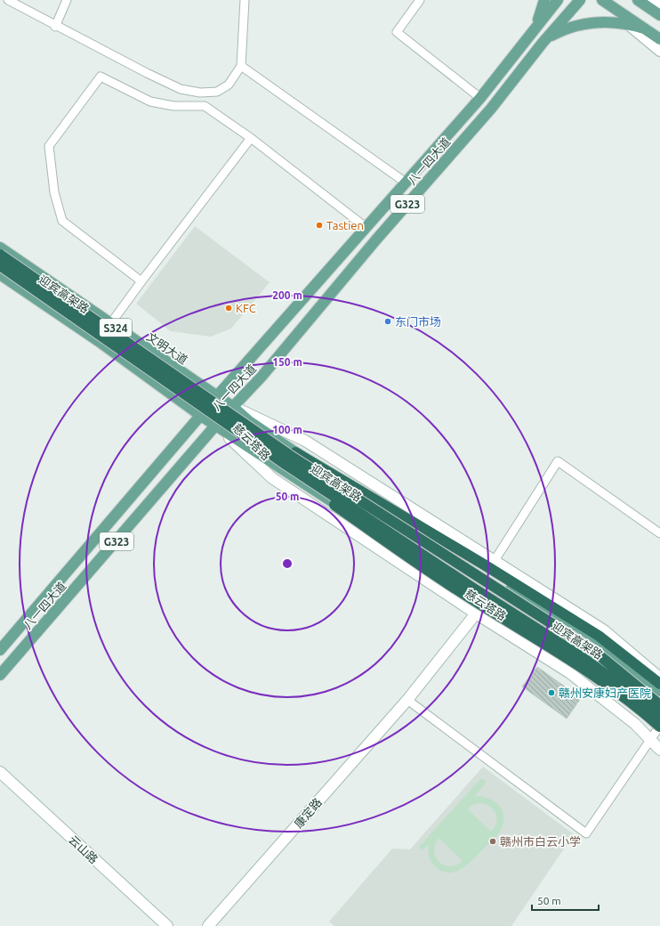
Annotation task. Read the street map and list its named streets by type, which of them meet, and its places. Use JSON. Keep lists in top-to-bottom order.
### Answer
{
  "streets": {
    "highway": ["迎宾高架路"],
    "main road": [
      "八一四大道",
      "G323",
      "S324",
      "文明大道",
      "慈云塔路"
    ],
    "street": ["康定路", "云山路"]
  },
  "crossings": [
    ["八一四大道", "S324"],
    ["八一四大道", "文明大道"],
    ["八一四大道", "慈云塔路"],
    ["S324", "慈云塔路"],
    ["文明大道", "慈云塔路"],
    ["慈云塔路", "康定路"]
  ],
  "places": [
    "Tastien",
    "KFC",
    "东门市场",
    "赣州安康妇产医院",
    "赣州市白云小学"
  ],
  "scale_bar": "50 m",
  "rings": [
    "200 m",
    "150 m",
    "100 m",
    "50 m"
  ]
}
